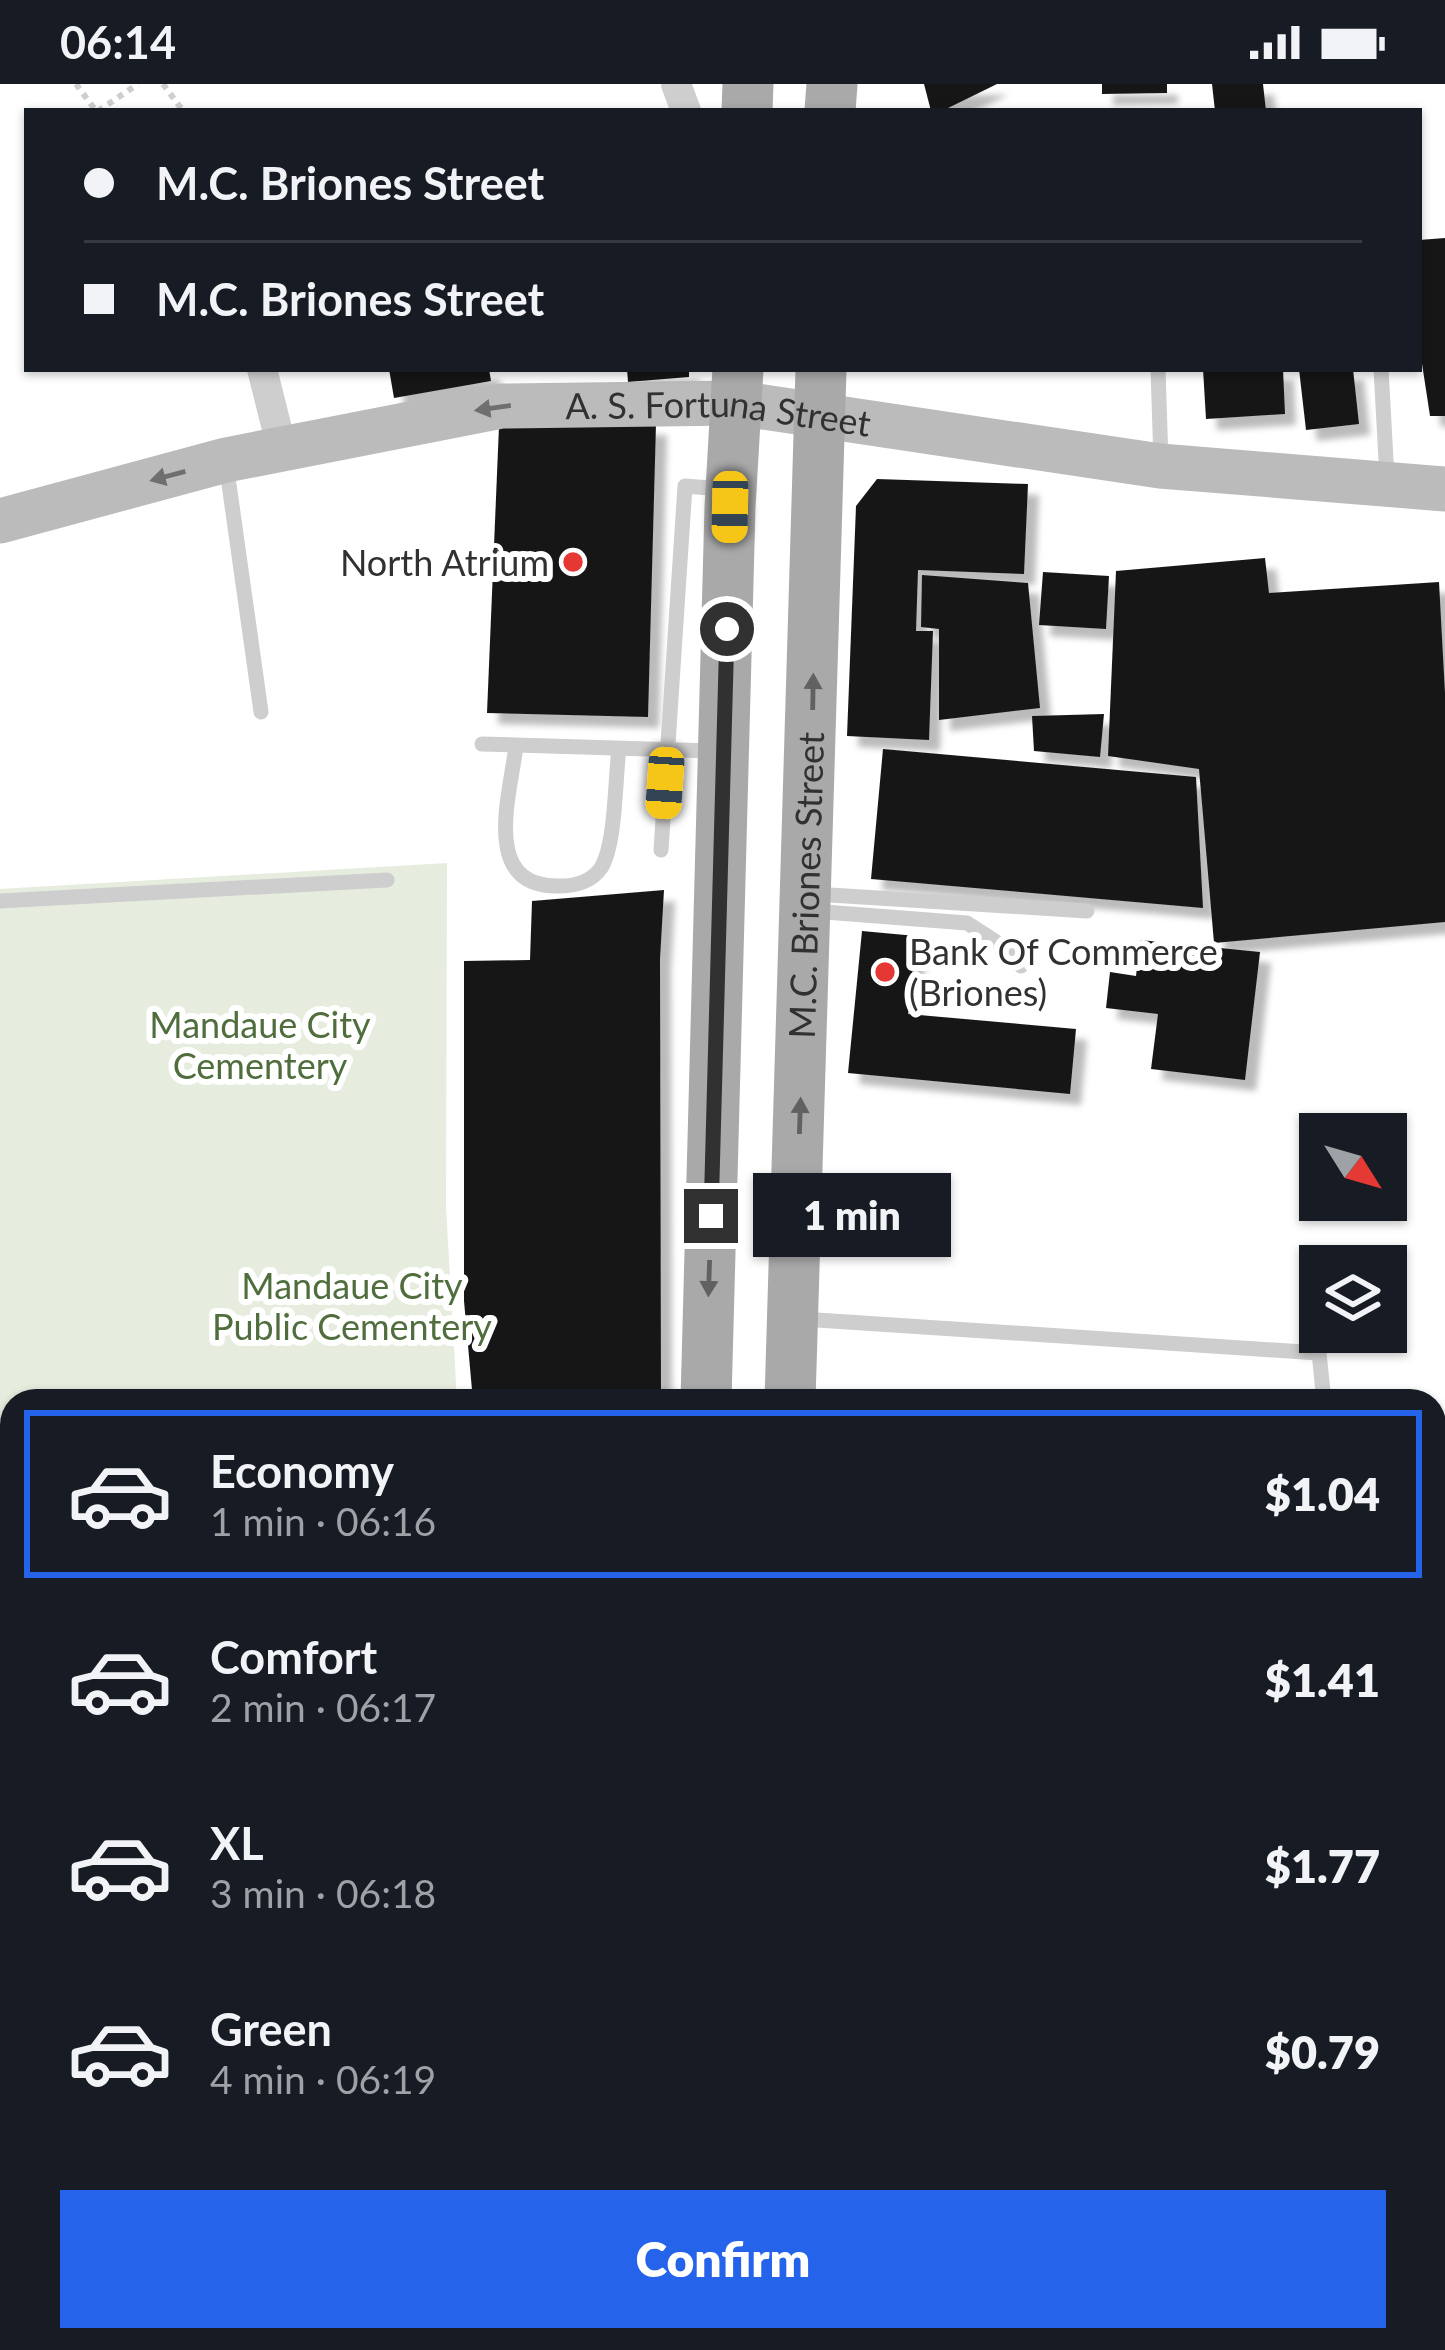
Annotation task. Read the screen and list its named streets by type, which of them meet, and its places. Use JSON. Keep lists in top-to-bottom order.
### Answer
{
  "streets": {
    "main road": ["M.C. Briones Street"],
    "street": ["A. S. Fortuna Street"]
  },
  "crossings": [
    ["A. S. Fortuna Street", "M.C. Briones Street"]
  ],
  "one_way": ["A. S. Fortuna Street"],
  "parks": ["Mandaue City Cementery", "Mandaue City Public Cementery"],
  "places": ["North Atrium", "Bank Of Commerce (Briones)"],
  "north": "bottom right",
  "page": {
    "status": "06:14",
    "banner": ["M.C. Briones Street", "M.C. Briones Street"],
    "bubble": "1 min",
    "list": [
      {
        "name": "Economy",
        "note": "1 min · 06:16",
        "value": "$1.04"
      },
      {
        "name": "Comfort",
        "note": "2 min · 06:17",
        "value": "$1.41"
      },
      {
        "name": "XL",
        "note": "3 min · 06:18",
        "value": "$1.77"
      },
      {
        "name": "Green",
        "note": "4 min · 06:19",
        "value": "$0.79"
      }
    ],
    "buttons": "Confirm"
  }
}
